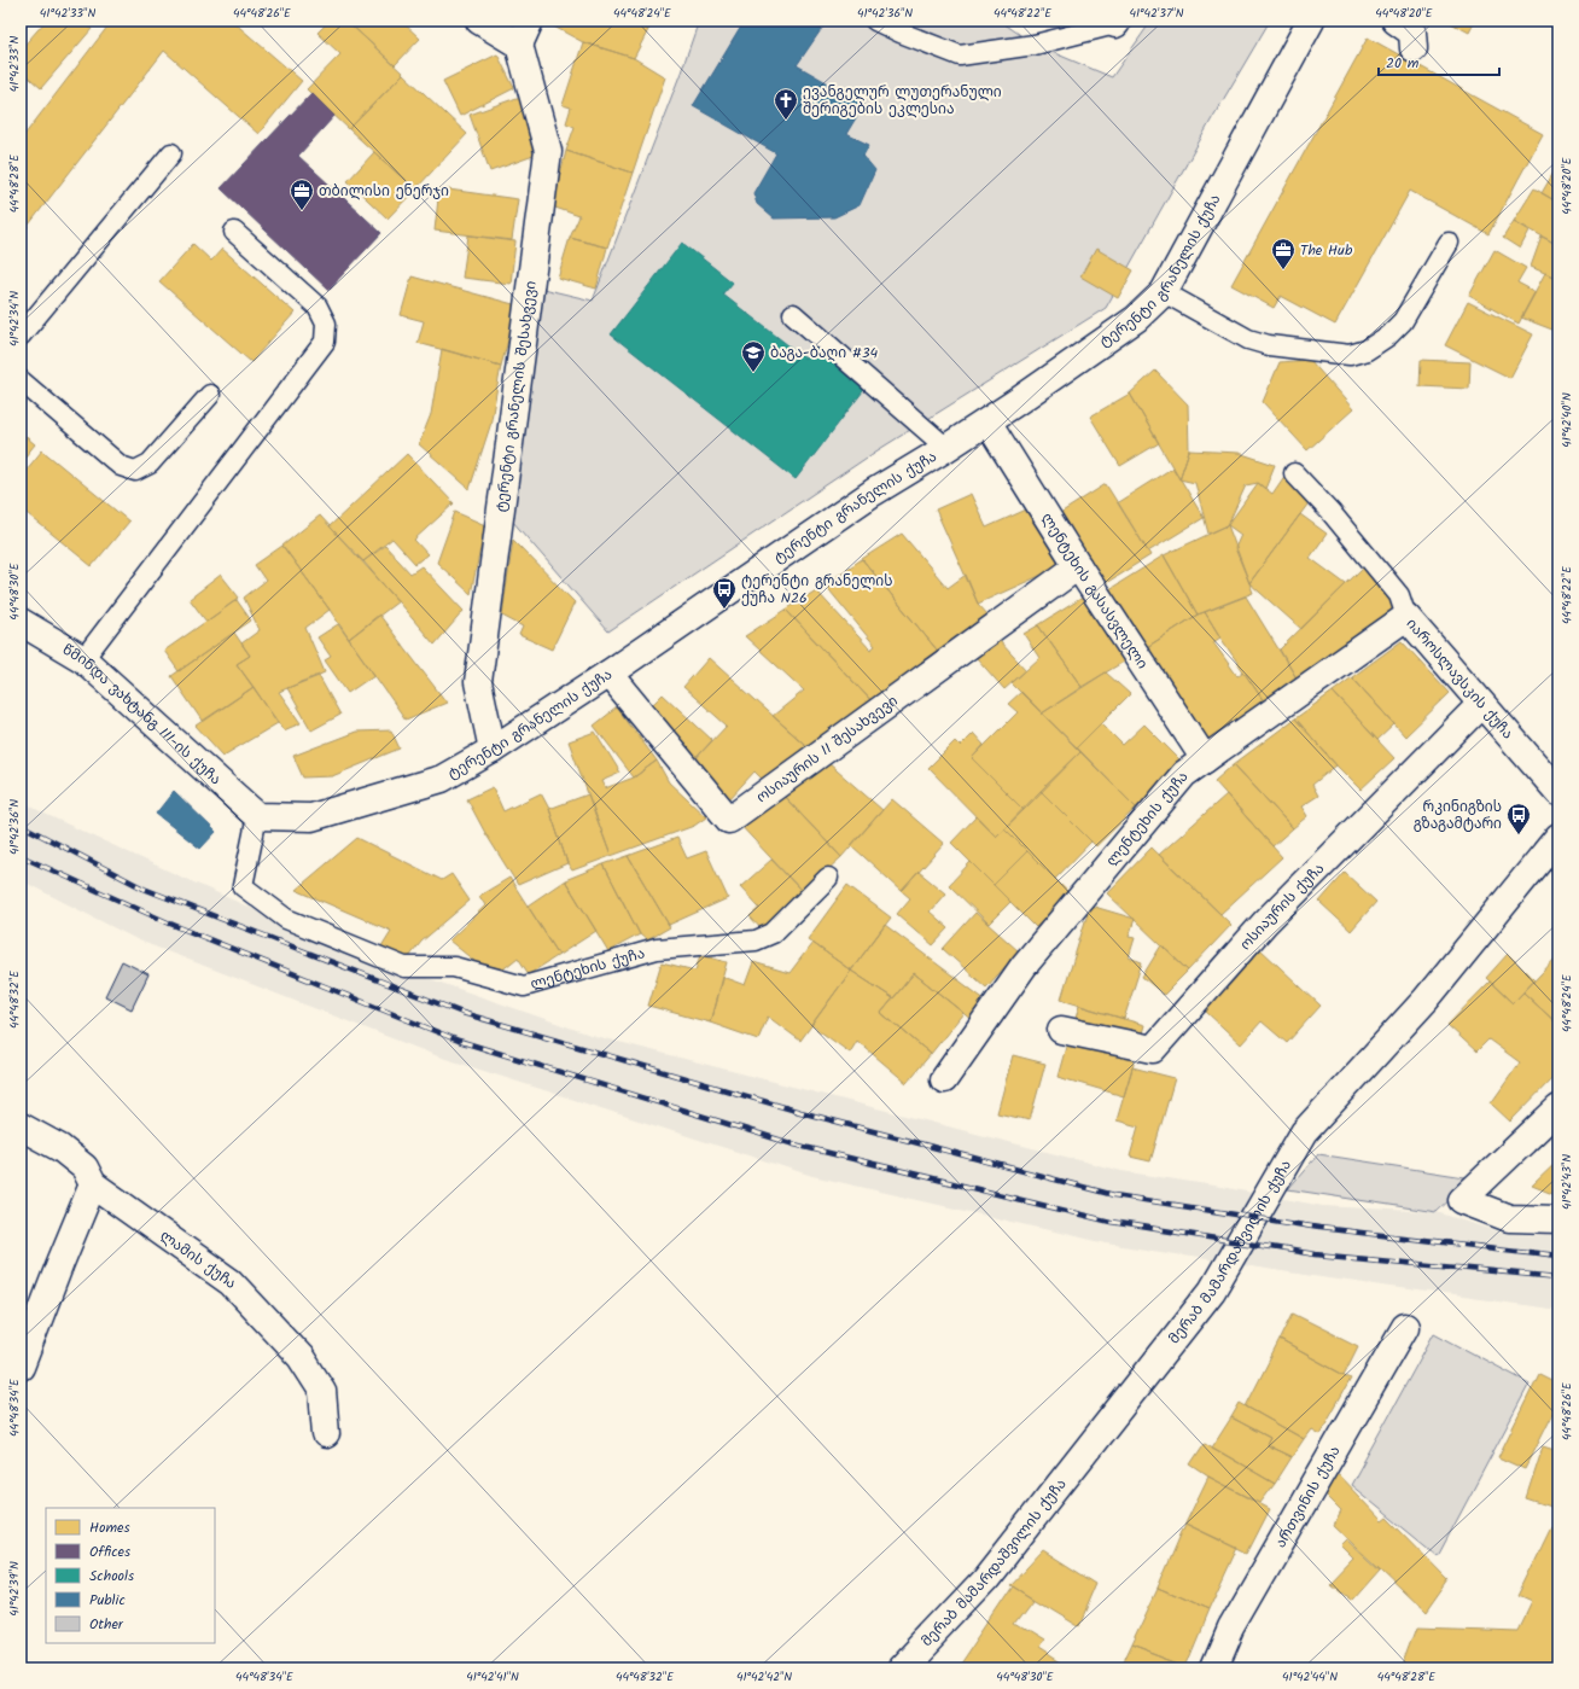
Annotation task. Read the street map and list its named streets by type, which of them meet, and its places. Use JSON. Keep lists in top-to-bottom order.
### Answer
{
  "streets": {
    "street": [
      "ტერენტი გრანელის ქუჩა",
      "ტერენტი გრანელის შესახვევი",
      "ლენტეხის გასასვლელი",
      "იაროსლავსკის ქუჩა",
      "წმინდა ვახტანგ III-ის ქუჩა",
      "ოსიაურის II შესახვევი",
      "ლენტეხის ქუჩა",
      "ოსიაურის ქუჩა",
      "მერაბ მამარდაშვილის ქუჩა",
      "ლამის ქუჩა",
      "ართვინის ქუჩა"
    ]
  },
  "crossings": [
    ["ტერენტი გრანელის ქუჩა", "ტერენტი გრანელის შესახვევი"],
    ["ტერენტი გრანელის ქუჩა", "ლენტეხის გასასვლელი"],
    ["ტერენტი გრანელის ქუჩა", "წმინდა ვახტანგ III-ის ქუჩა"],
    ["ტერენტი გრანელის ქუჩა", "ოსიაურის II შესახვევი"],
    ["ტერენტი გრანელის ქუჩა", "ლენტეხის ქუჩა"],
    ["ლენტეხის გასასვლელი", "ოსიაურის II შესახვევი"],
    ["ლენტეხის გასასვლელი", "ლენტეხის ქუჩა"],
    ["იაროსლავსკის ქუჩა", "ლენტეხის ქუჩა"],
    ["იაროსლავსკის ქუჩა", "ოსიაურის ქუჩა"],
    ["წმინდა ვახტანგ III-ის ქუჩა", "ლენტეხის ქუჩა"]
  ],
  "places": {
    "church": ["ევანგელურ ლუთერანული შერიგების ეკლესია"],
    "office": ["თბილისი ენერჯი", "The Hub"],
    "school or university": ["ბაგა-ბაღი #34"],
    "bus stop": ["ტერენტი გრანელის ქუჩა N26", "რკინიგზის გზაგამტარი"]
  },
  "legend": [
    "Homes",
    "Offices",
    "Schools",
    "Public",
    "Other"
  ],
  "scale_bar": "20 m",
  "coordinates": [
    "41°42'33\"N",
    "44°48'26\"E",
    "44°48'24\"E",
    "41°42'36\"N",
    "44°48'22\"E",
    "41°42'37\"N",
    "44°48'20\"E",
    "44°48'28\"E",
    "41°42'34\"N",
    "41°42'40\"N",
    "44°48'30\"E",
    "44°48'32\"E",
    "41°42'43\"N",
    "44°48'34\"E",
    "41°42'39\"N",
    "41°42'41\"N",
    "41°42'42\"N",
    "41°42'44\"N"
  ]
}
